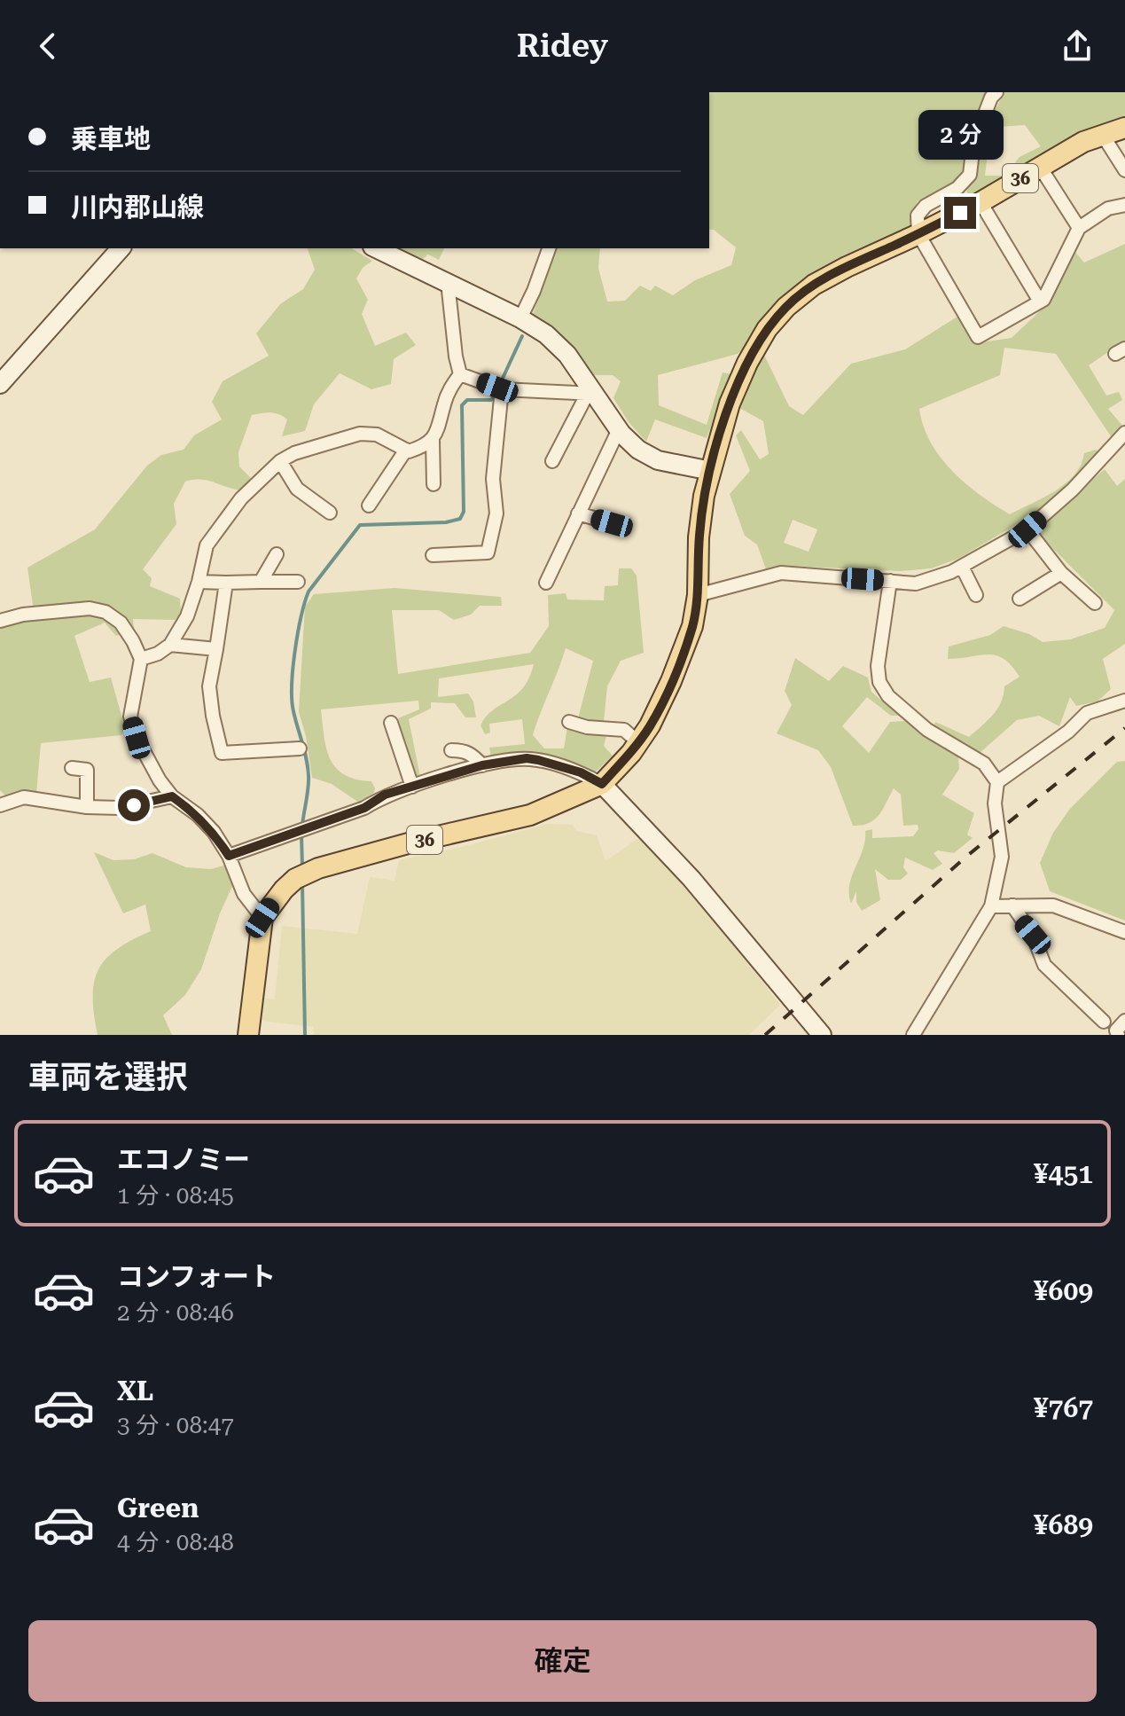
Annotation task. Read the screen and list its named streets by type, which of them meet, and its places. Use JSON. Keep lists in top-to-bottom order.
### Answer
{
  "streets": {
    "main road": ["36"]
  },
  "page": {
    "header": "Ridey",
    "banner": ["乗車地", "川内郡山線"],
    "bubble": "2 分",
    "heading": "車両を選択",
    "list": [
      {
        "name": "エコノミー",
        "note": "1 分 · 08:45",
        "value": "¥451"
      },
      {
        "name": "コンフォート",
        "note": "2 分 · 08:46",
        "value": "¥609"
      },
      {
        "name": "XL",
        "note": "3 分 · 08:47",
        "value": "¥767"
      },
      {
        "name": "Green",
        "note": "4 分 · 08:48",
        "value": "¥689"
      }
    ],
    "buttons": "確定"
  }
}
